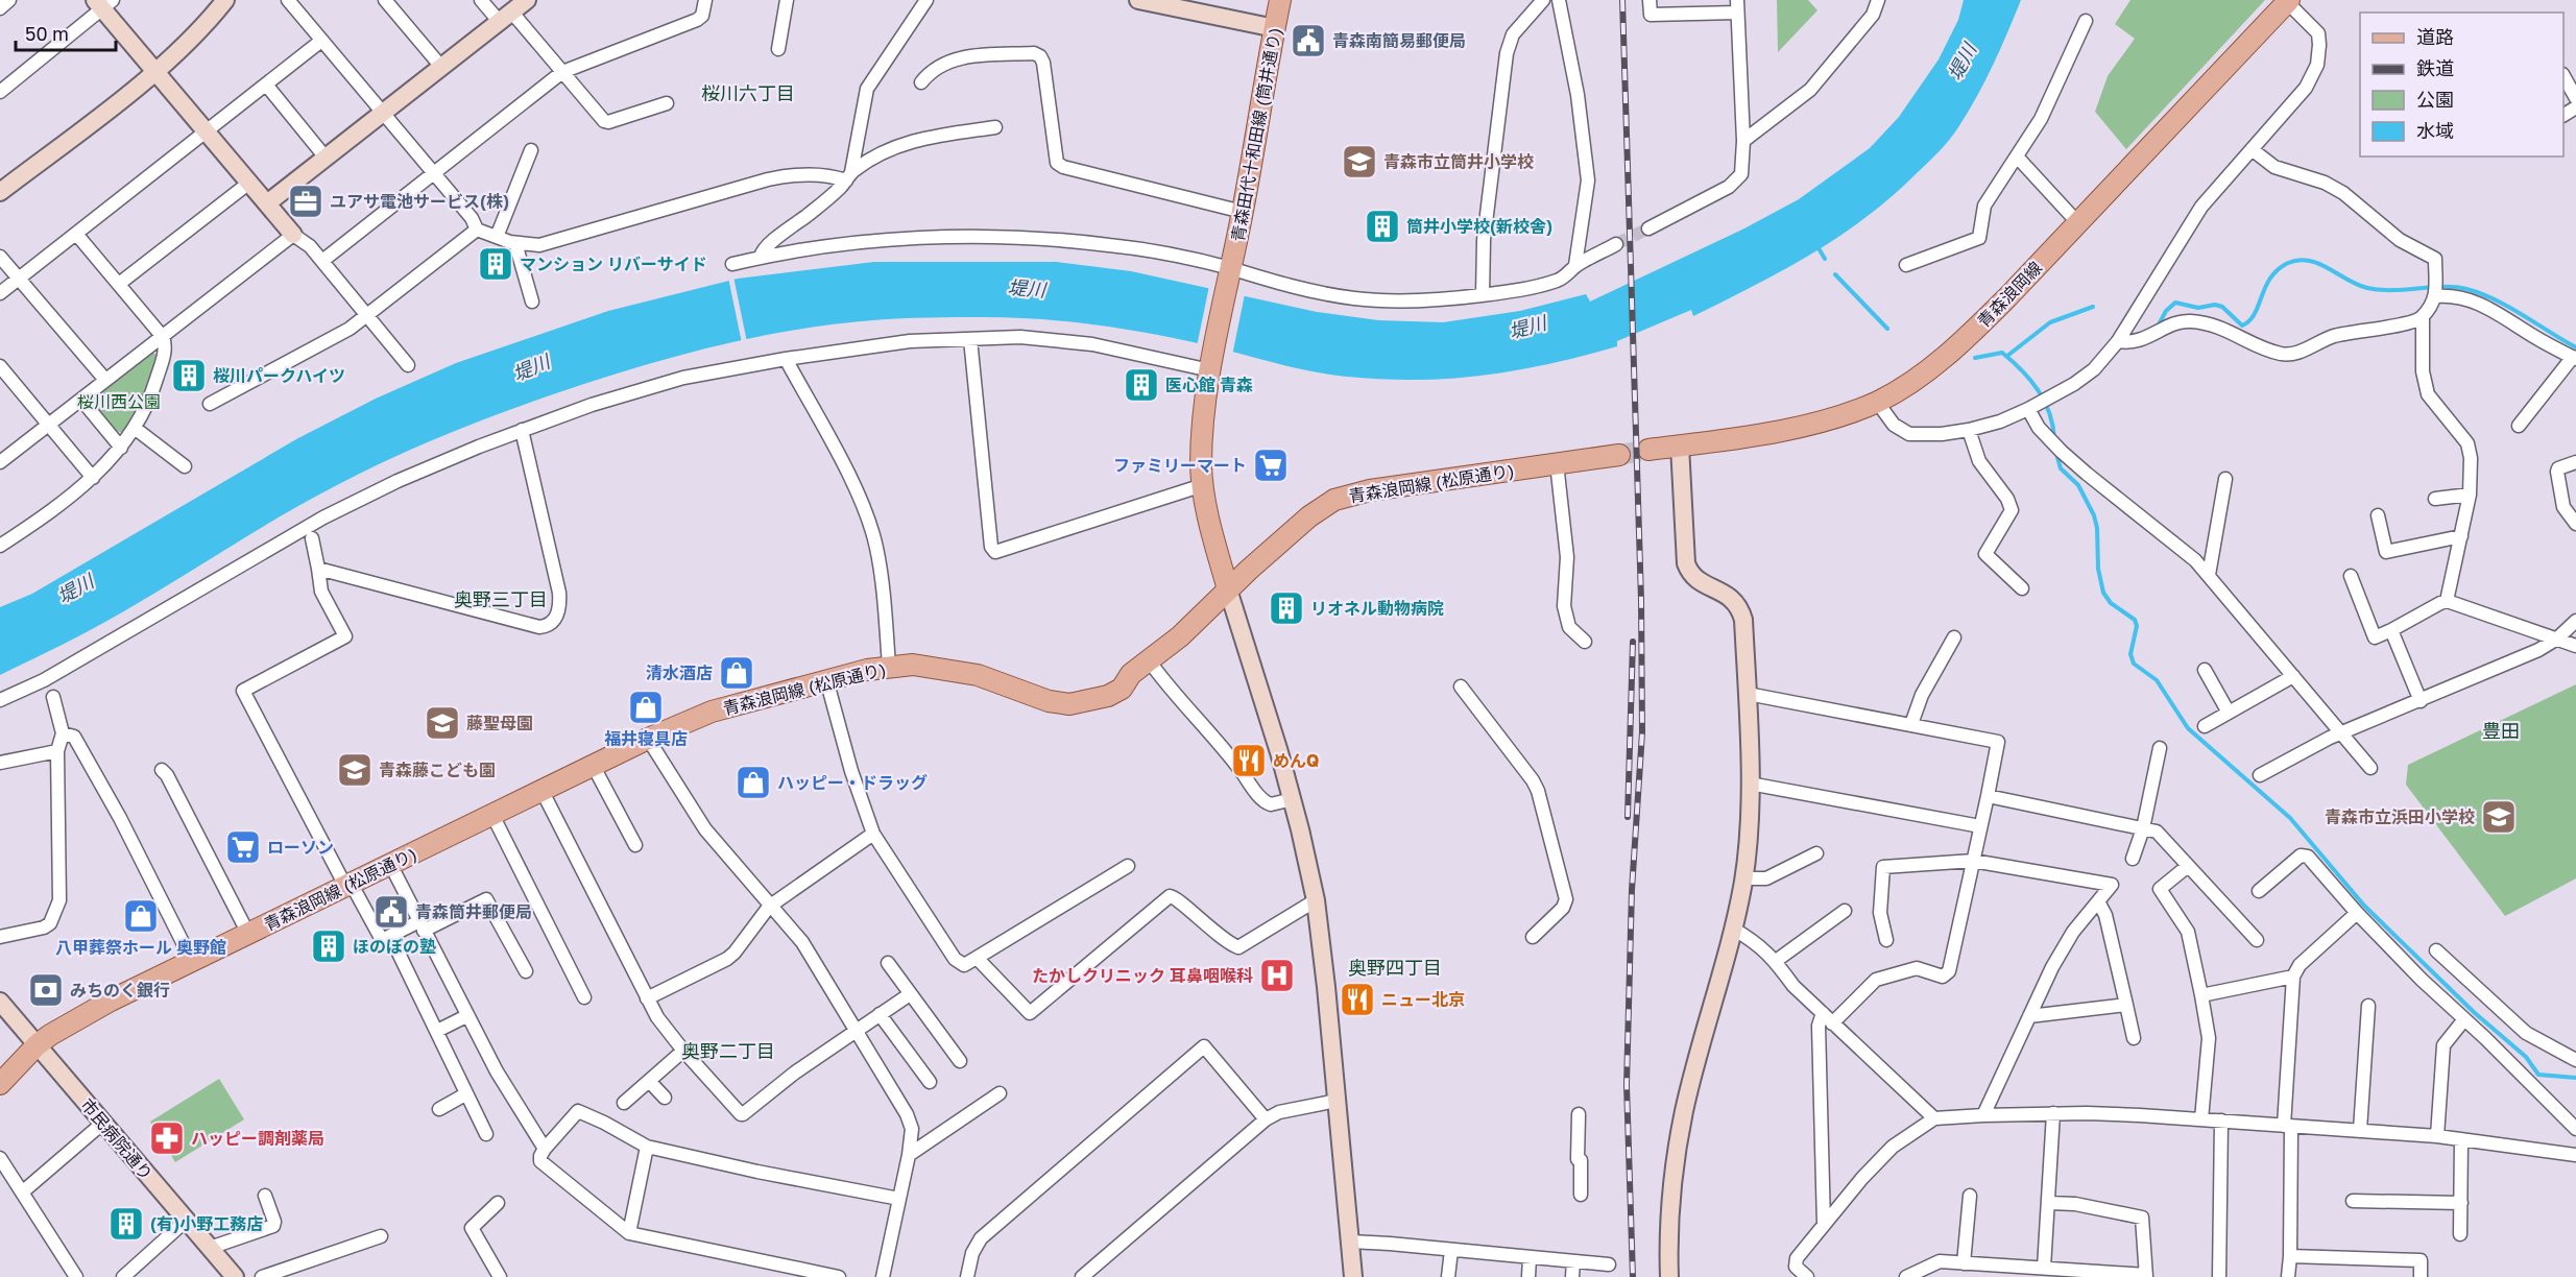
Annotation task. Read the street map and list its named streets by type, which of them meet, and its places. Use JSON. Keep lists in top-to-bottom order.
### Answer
{
  "streets": {
    "main road": ["青森田代十和田線 (筒井通り)", "青森浪岡線", "青森浪岡線 (松原通り)"],
    "street": ["市民病院通り"]
  },
  "crossings": [
    ["青森田代十和田線 (筒井通り)", "青森浪岡線 (松原通り)"],
    ["青森浪岡線 (松原通り)", "市民病院通り"]
  ],
  "districts": [
    "桜川六丁目",
    "奥野三丁目",
    "豊田",
    "奥野四丁目",
    "奥野二丁目"
  ],
  "water": ["堤川"],
  "parks": ["桜川西公園"],
  "places": {
    "public building": ["青森南簡易郵便局", "青森筒井郵便局"],
    "school or university": [
      "青森市立筒井小学校",
      "藤聖母園",
      "青森藤こども園",
      "青森市立浜田小学校"
    ],
    "office": ["ユアサ電池サービス(株)"],
    "building": [
      "筒井小学校(新校舎)",
      "マンション リバーサイド",
      "桜川パークハイツ",
      "医心館 青森",
      "リオネル動物病院",
      "ほのぼの塾",
      "(有)小野工務店"
    ],
    "supermarket": ["ファミリーマート", "ローソン"],
    "shop": [
      "清水酒店",
      "福井寝具店",
      "ハッピー・ドラッグ",
      "八甲葬祭ホール 奥野館"
    ],
    "restaurant": ["めんQ", "ニュー北京"],
    "hospital": ["たかしクリニック 耳鼻咽喉科"],
    "bank": ["みちのく銀行"],
    "pharmacy": ["ハッピー調剤薬局"]
  },
  "legend": [
    "道路",
    "鉄道",
    "公園",
    "水域"
  ],
  "scale_bar": "50 m"
}
